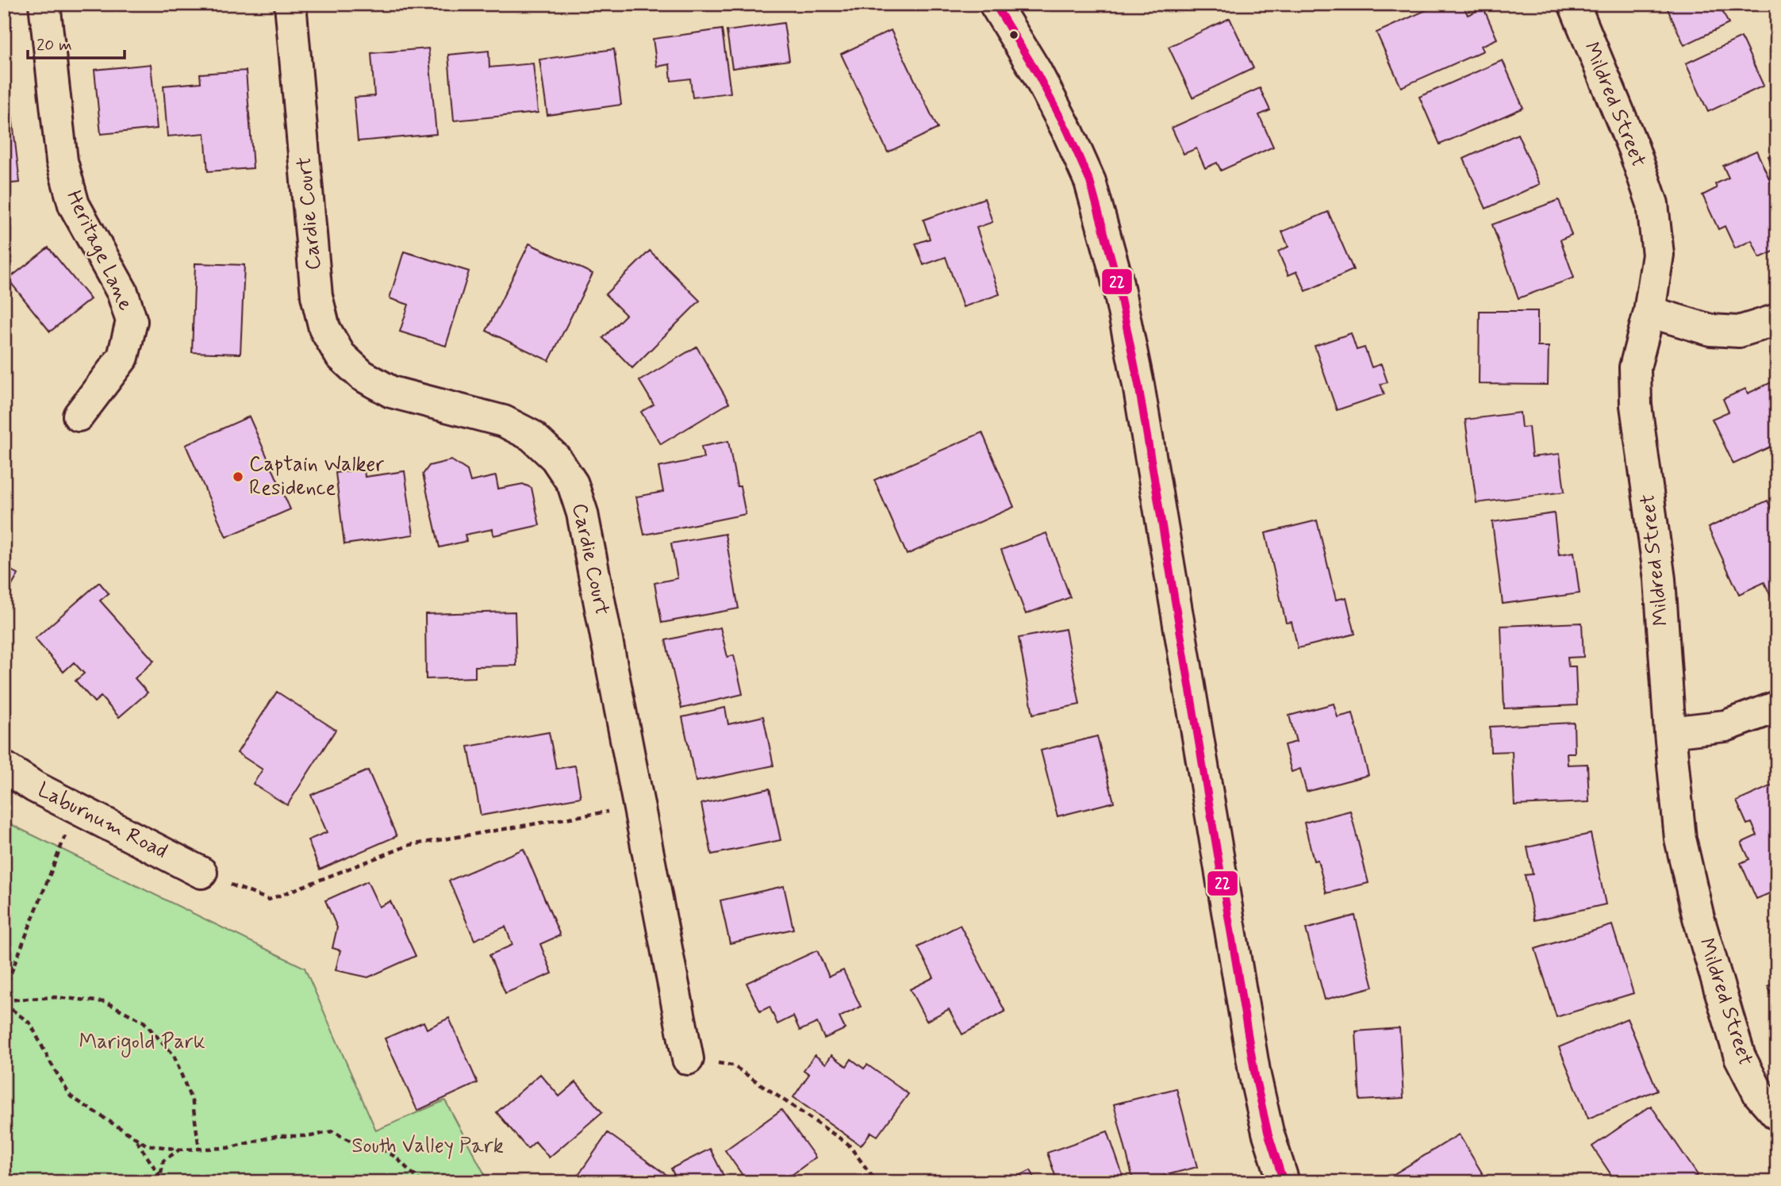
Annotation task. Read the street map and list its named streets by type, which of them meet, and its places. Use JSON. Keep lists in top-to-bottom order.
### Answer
{
  "streets": {
    "street": [
      "Mildred Street",
      "Cardie Court",
      "Heritage Lane",
      "Laburnum Road"
    ]
  },
  "parks": ["Marigold Park", "South Valley Park"],
  "places": ["Captain Walker Residence"],
  "lines": ["transit line 22"],
  "scale_bar": "20 m"
}
